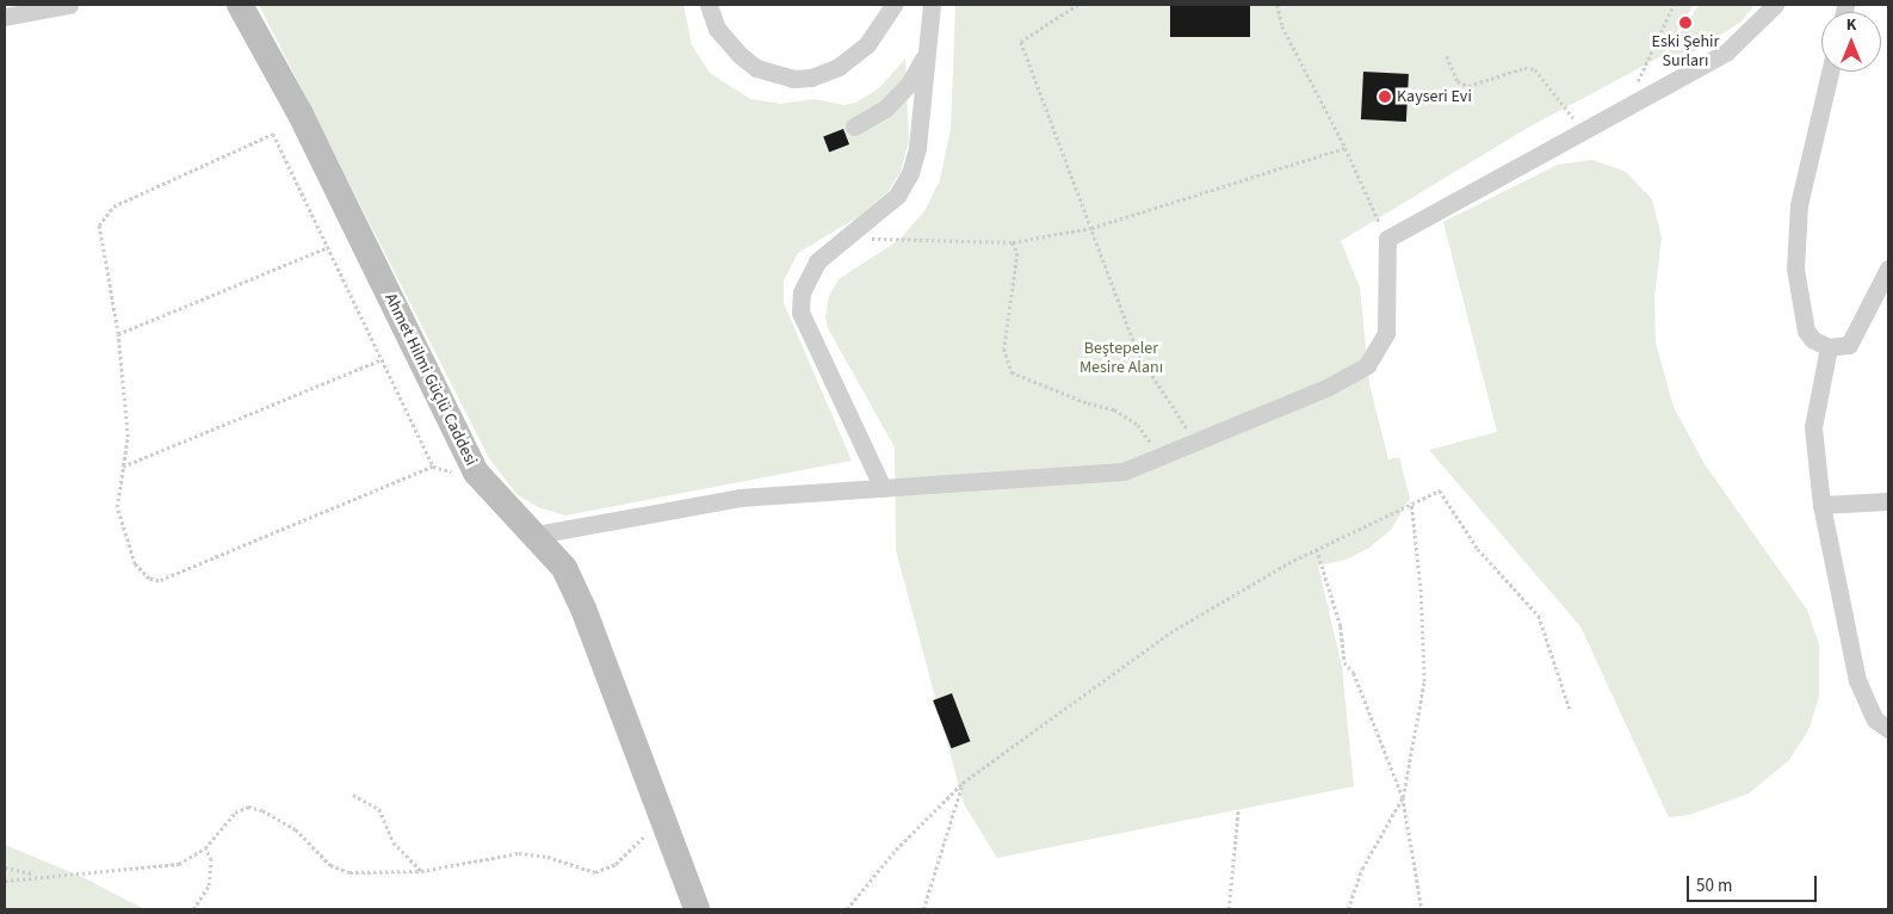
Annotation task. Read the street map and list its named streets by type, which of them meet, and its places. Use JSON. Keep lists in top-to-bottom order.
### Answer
{
  "streets": {
    "street": ["Ahmet Hilmi Güçlü Caddesi"]
  },
  "parks": ["Beştepeler Mesire Alanı"],
  "places": ["Eski Şehir Surları", "Kayseri Evi"],
  "scale_bar": "50 m",
  "north": "top"
}
